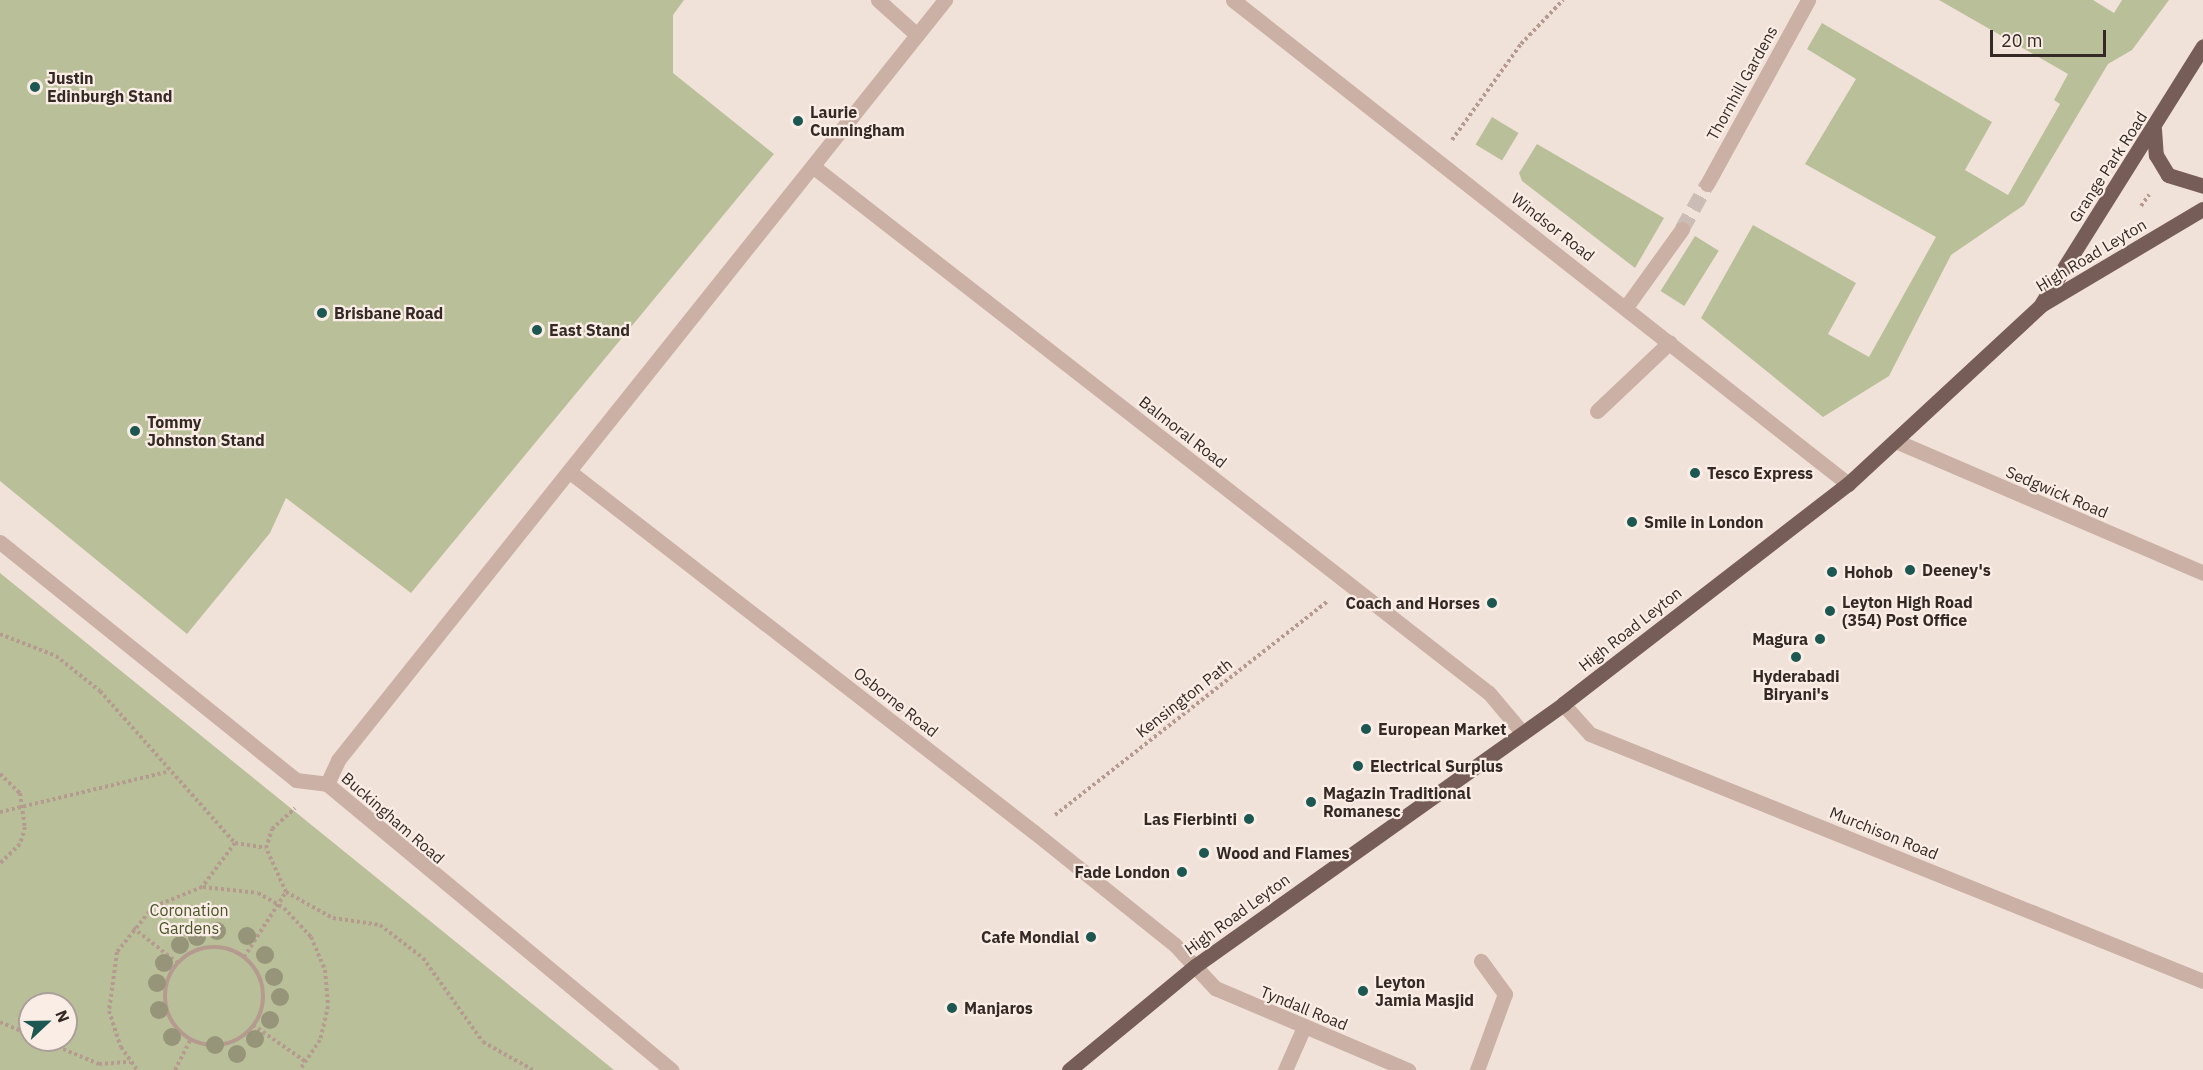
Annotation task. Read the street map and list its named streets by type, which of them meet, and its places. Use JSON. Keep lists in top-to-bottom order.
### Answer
{
  "streets": {
    "main road": ["Grange Park Road", "High Road Leyton"],
    "street": [
      "Thornhill Gardens",
      "Windsor Road",
      "Balmoral Road",
      "Sedgwick Road",
      "Osborne Road",
      "Buckingham Road",
      "Murchison Road",
      "Tyndall Road"
    ],
    "path": ["Kensington Path"]
  },
  "crossings": [
    ["Grange Park Road", "High Road Leyton"],
    ["Windsor Road", "High Road Leyton"],
    ["High Road Leyton", "Balmoral Road"],
    ["High Road Leyton", "Sedgwick Road"],
    ["High Road Leyton", "Osborne Road"],
    ["High Road Leyton", "Murchison Road"],
    ["High Road Leyton", "Tyndall Road"],
    ["Balmoral Road", "Kensington Path"],
    ["Kensington Path", "Osborne Road"],
    ["Osborne Road", "Tyndall Road"]
  ],
  "parks": ["Coronation Gardens"],
  "places": [
    "Justin Edinburgh Stand",
    "Laurie Cunningham",
    "Brisbane Road",
    "East Stand",
    "Tommy Johnston Stand",
    "Tesco Express",
    "Smile in London",
    "Deeney's",
    "Hohob",
    "Coach and Horses",
    "Leyton High Road (354) Post Office",
    "Magura",
    "Hyderabadi Biryani's",
    "European Market",
    "Electrical Surplus",
    "Magazin Traditional Romanesc",
    "Las Fierbinti",
    "Wood and Flames",
    "Fade London",
    "Cafe Mondial",
    "Leyton Jamia Masjid",
    "Manjaros"
  ],
  "scale_bar": "20 m",
  "north": "right"
}
